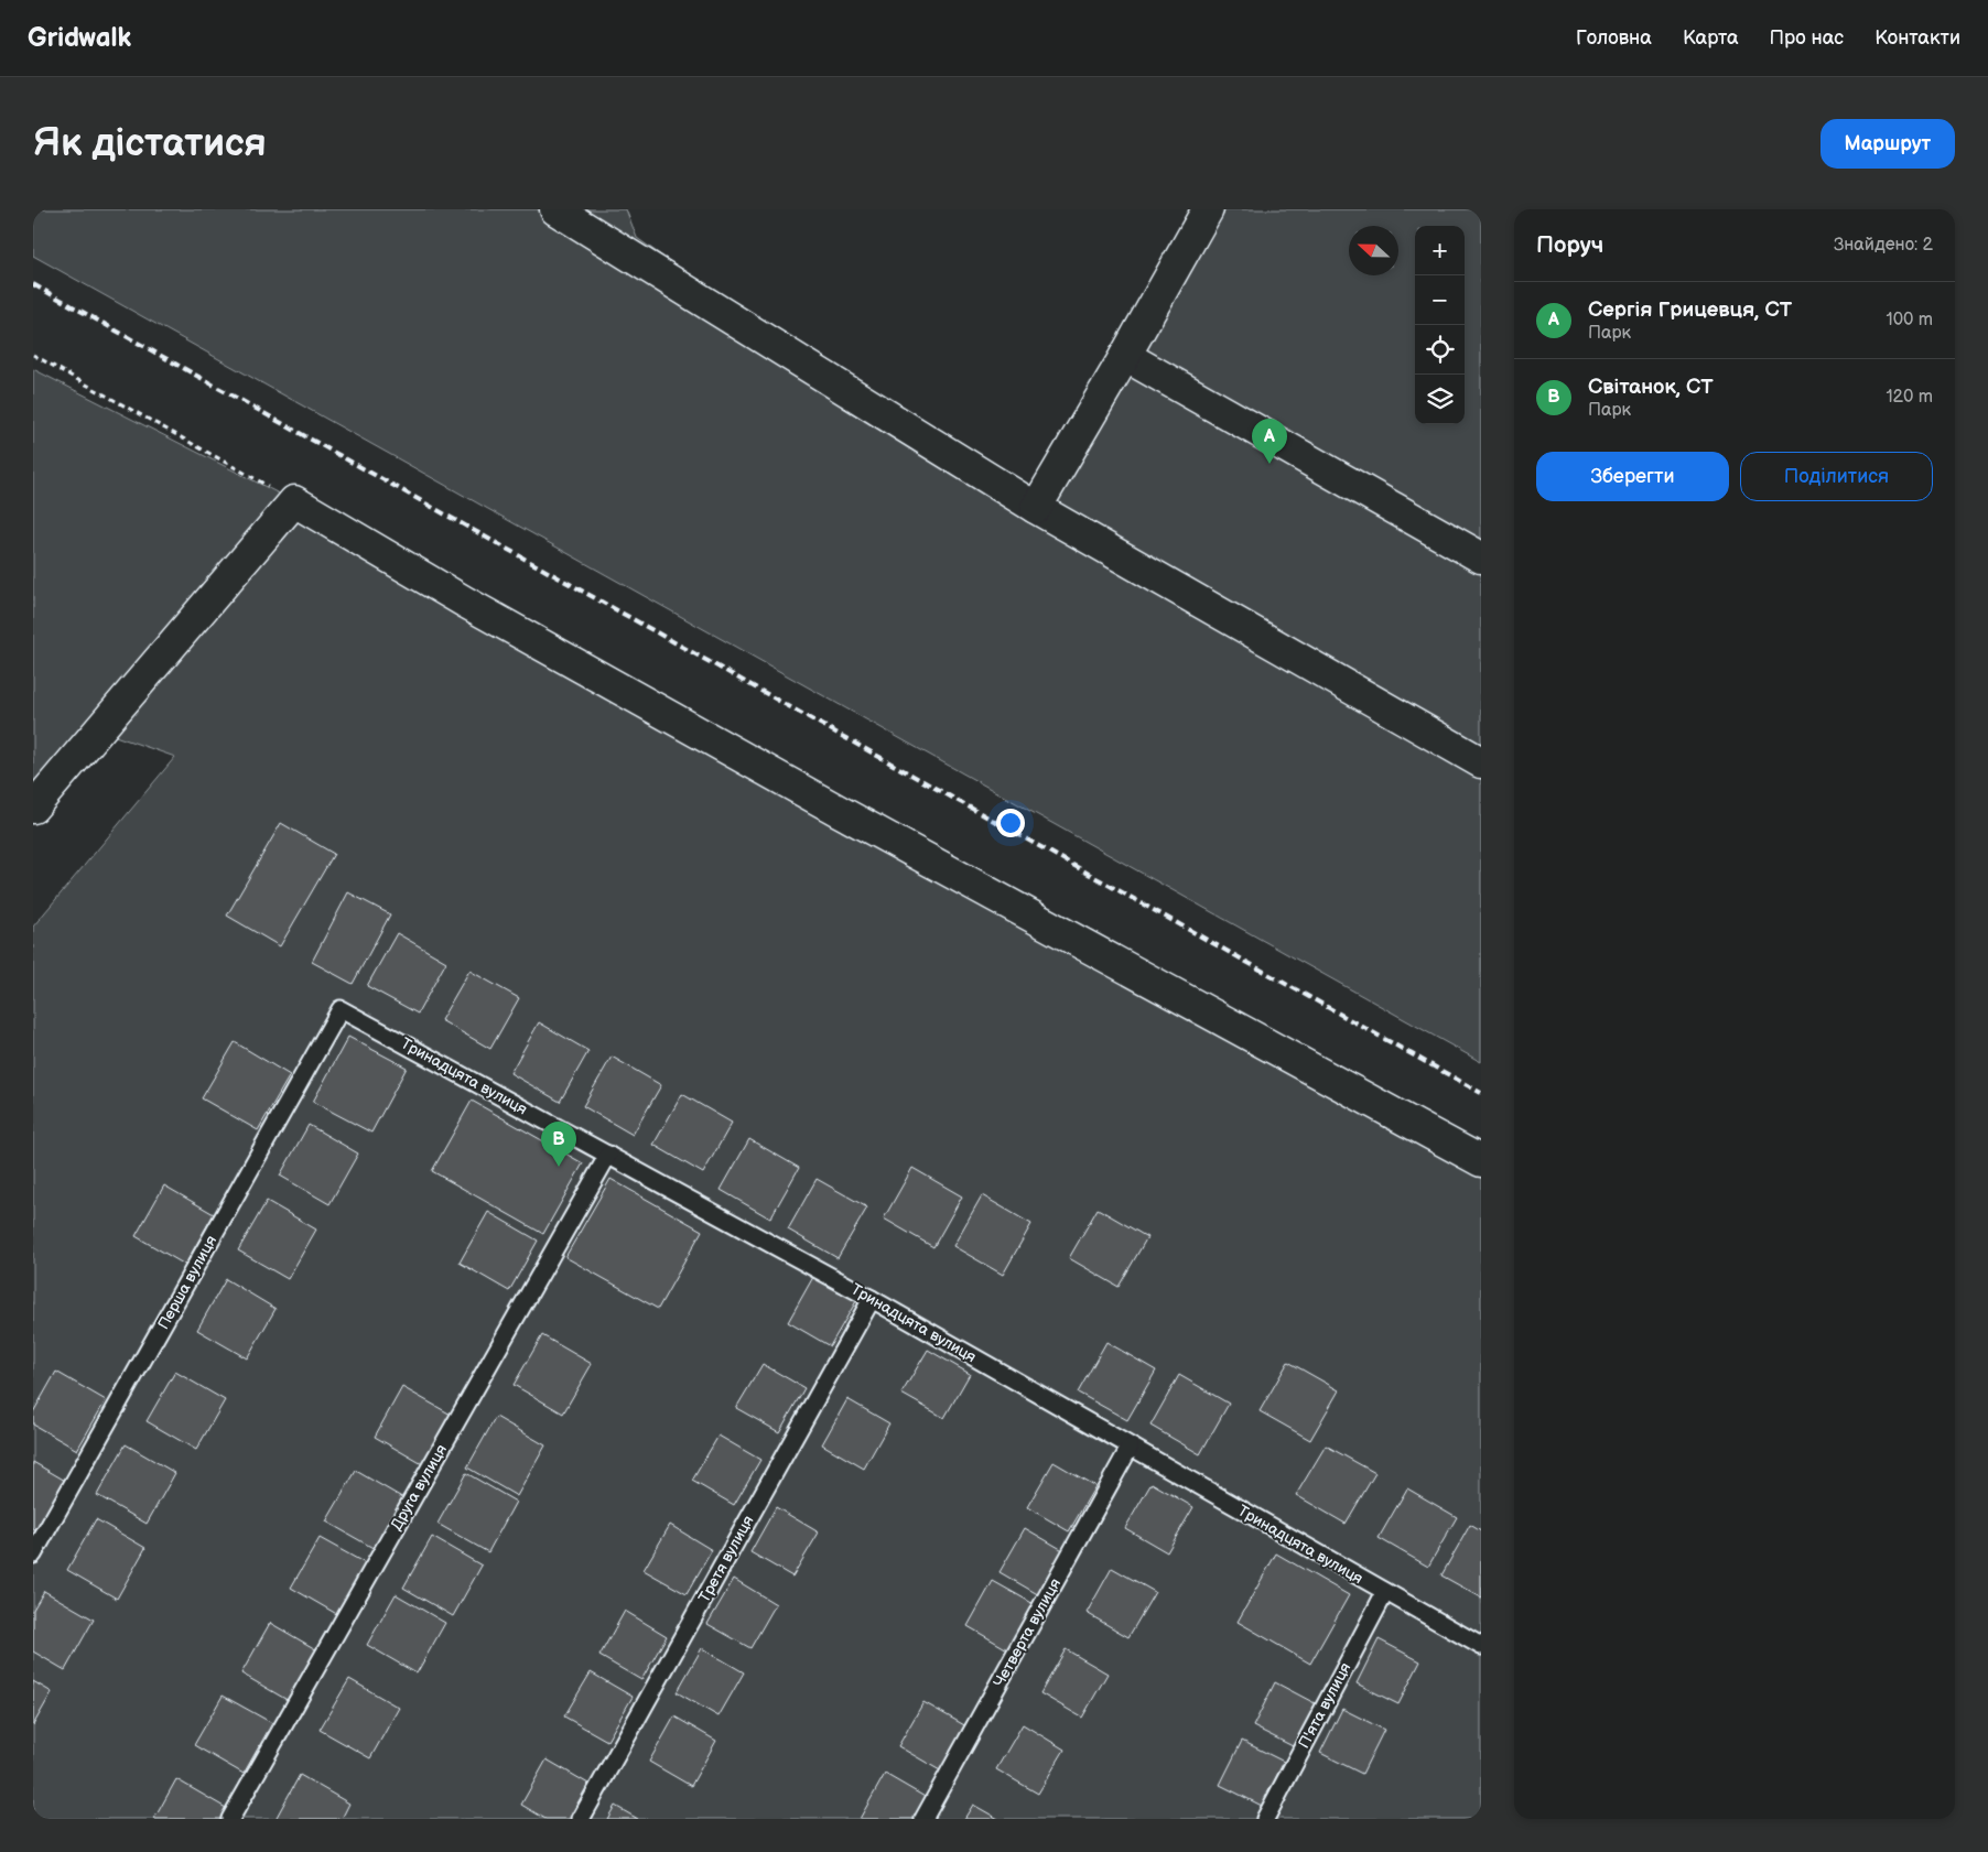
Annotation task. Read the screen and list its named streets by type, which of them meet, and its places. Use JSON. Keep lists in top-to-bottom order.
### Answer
{
  "streets": {
    "lane": [
      "Тринадцята вулиця",
      "Перша вулиця",
      "Друга вулиця",
      "Третя вулиця",
      "Четверта вулиця",
      "П'ята вулиця"
    ]
  },
  "crossings": [
    ["Тринадцята вулиця", "Перша вулиця"],
    ["Тринадцята вулиця", "Друга вулиця"],
    ["Тринадцята вулиця", "Третя вулиця"],
    ["Тринадцята вулиця", "Четверта вулиця"],
    ["Тринадцята вулиця", "П'ята вулиця"]
  ],
  "north": "left",
  "page": {
    "header": "Gridwalk",
    "nav": [
      "Головна",
      "Карта",
      "Про нас",
      "Контакти"
    ],
    "buttons": [
      "Маршрут",
      ["Зберегти", "Поділитися"]
    ],
    "title": "Як дістатися",
    "heading": ["Поруч", "Знайдено: 2"],
    "map_buttons": ["+", "−"],
    "list": [
      {
        "mark": "A",
        "name": "Сергія Грицевця, СТ",
        "note": "Парк",
        "value": "100 m"
      },
      {
        "mark": "B",
        "name": "Світанок, СТ",
        "note": "Парк",
        "value": "120 m"
      }
    ],
    "pins": ["A", "B"]
  }
}
